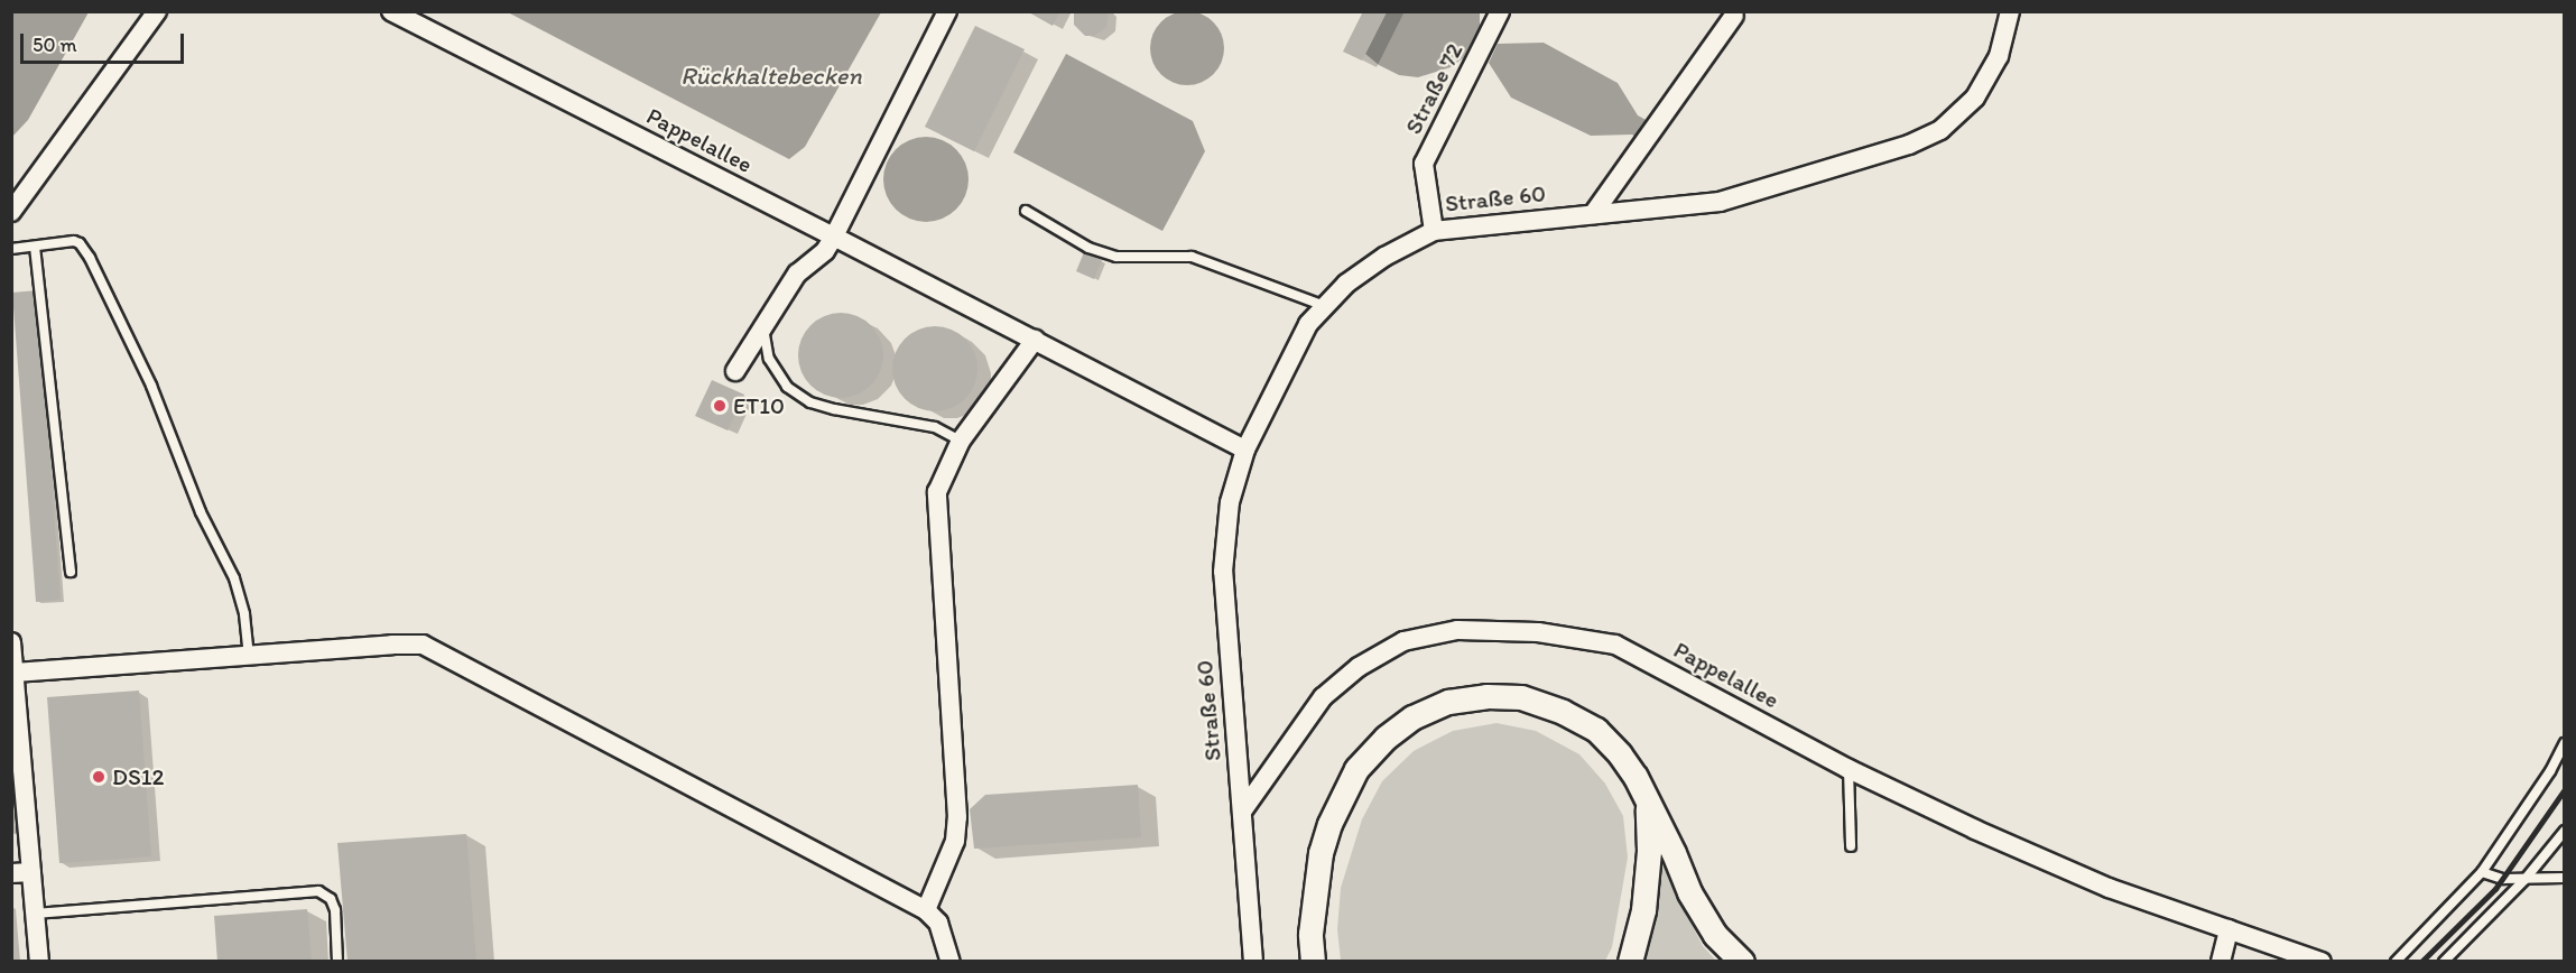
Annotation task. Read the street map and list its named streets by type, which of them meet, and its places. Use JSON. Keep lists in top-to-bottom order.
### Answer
{
  "streets": {
    "street": ["Straße 72", "Pappelallee", "Straße 60"]
  },
  "crossings": [
    ["Straße 72", "Straße 60"],
    ["Pappelallee", "Straße 60"]
  ],
  "water": ["Rückhaltebecken"],
  "places": ["ET10", "DS12"],
  "scale_bar": "50 m"
}
